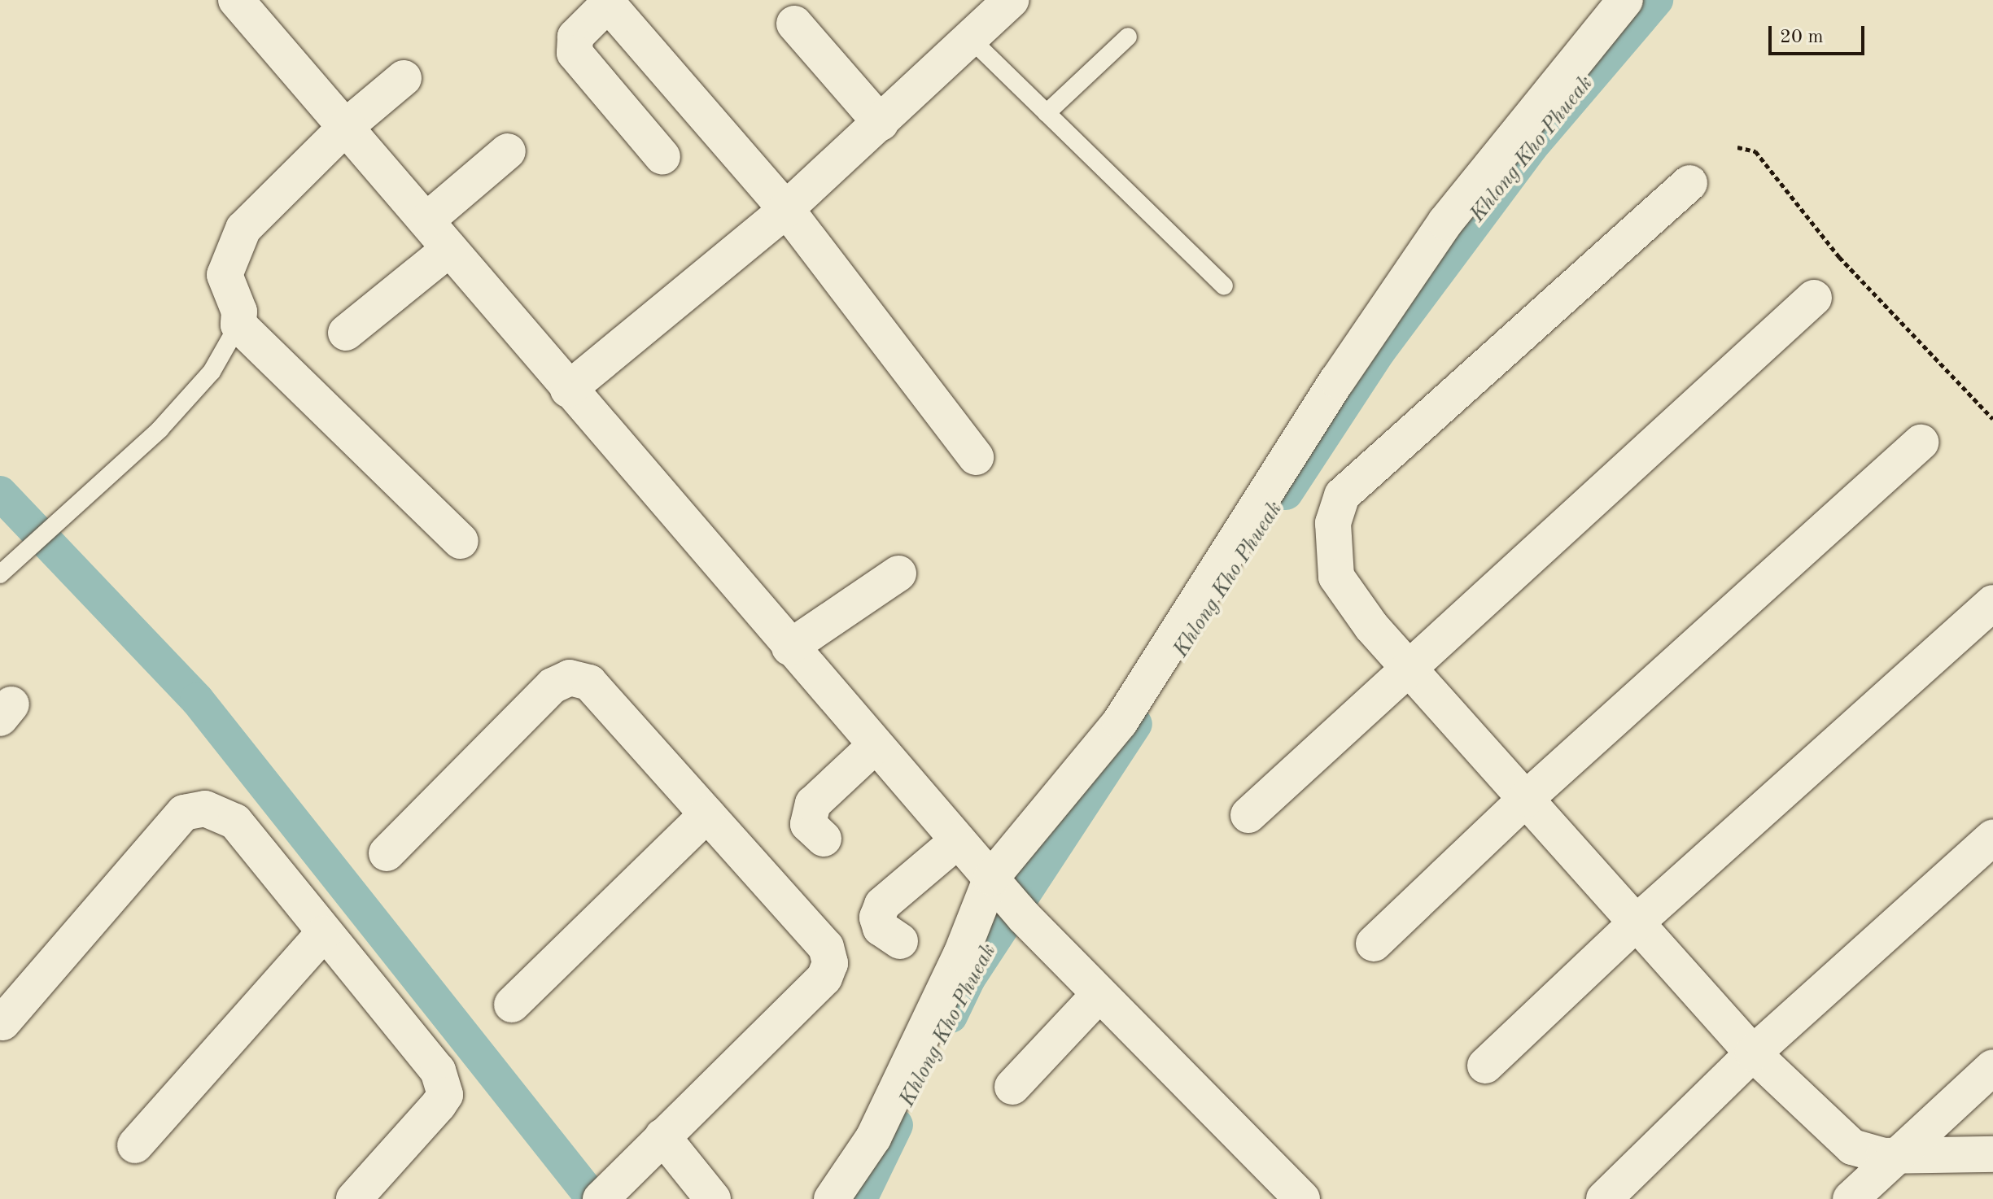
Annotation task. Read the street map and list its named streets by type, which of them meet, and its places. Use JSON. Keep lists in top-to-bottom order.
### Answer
{
  "water": ["Khlong Kho Phueak"],
  "scale_bar": "20 m"
}
